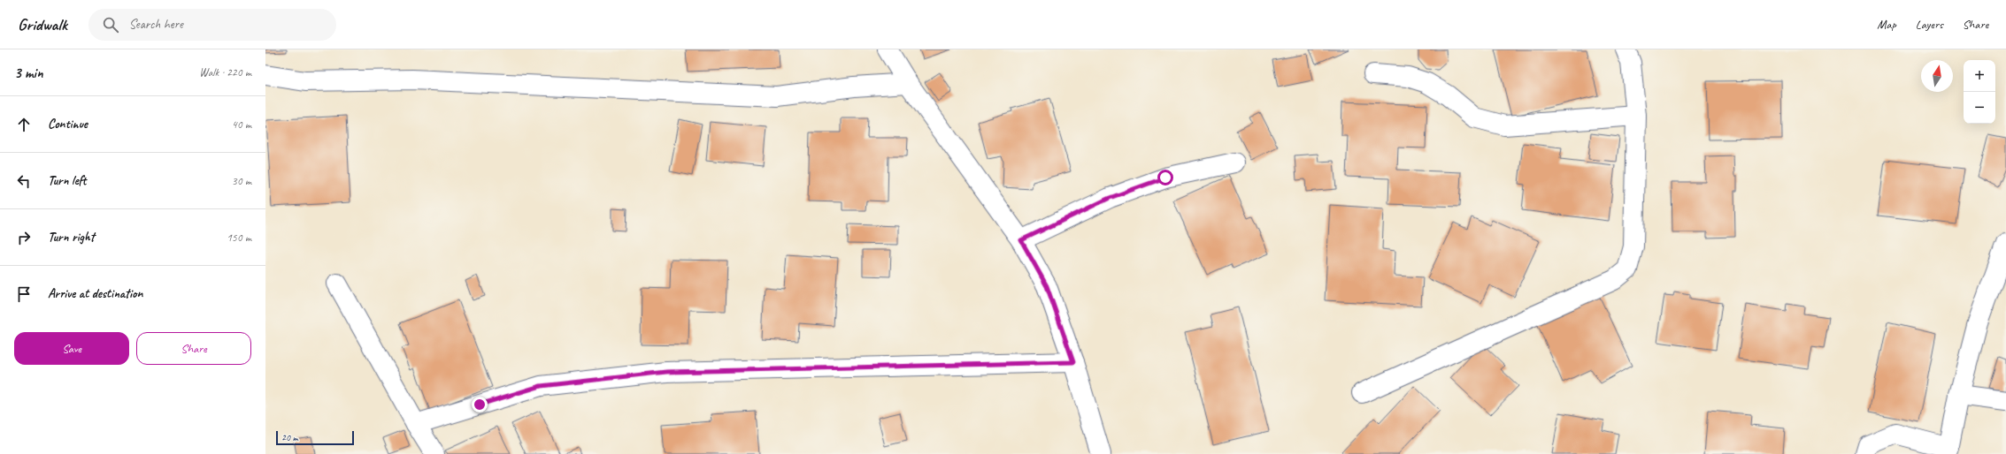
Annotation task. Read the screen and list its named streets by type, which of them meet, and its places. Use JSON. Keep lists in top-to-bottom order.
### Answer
{
  "scale_bar": "20 m",
  "north": "top",
  "page": {
    "header": "Gridwalk",
    "search": "Search here",
    "nav": ["Map", "Layers", "Share"],
    "heading": ["3 min", "Walk · 220 m"],
    "map_buttons": ["+", "−"],
    "list": [
      ["Continue", "40 m"],
      ["Turn left", "30 m"],
      ["Turn right", "150 m"],
      "Arrive at destination"
    ],
    "buttons": ["Save", "Share"],
    "scale": "20 m"
  }
}
